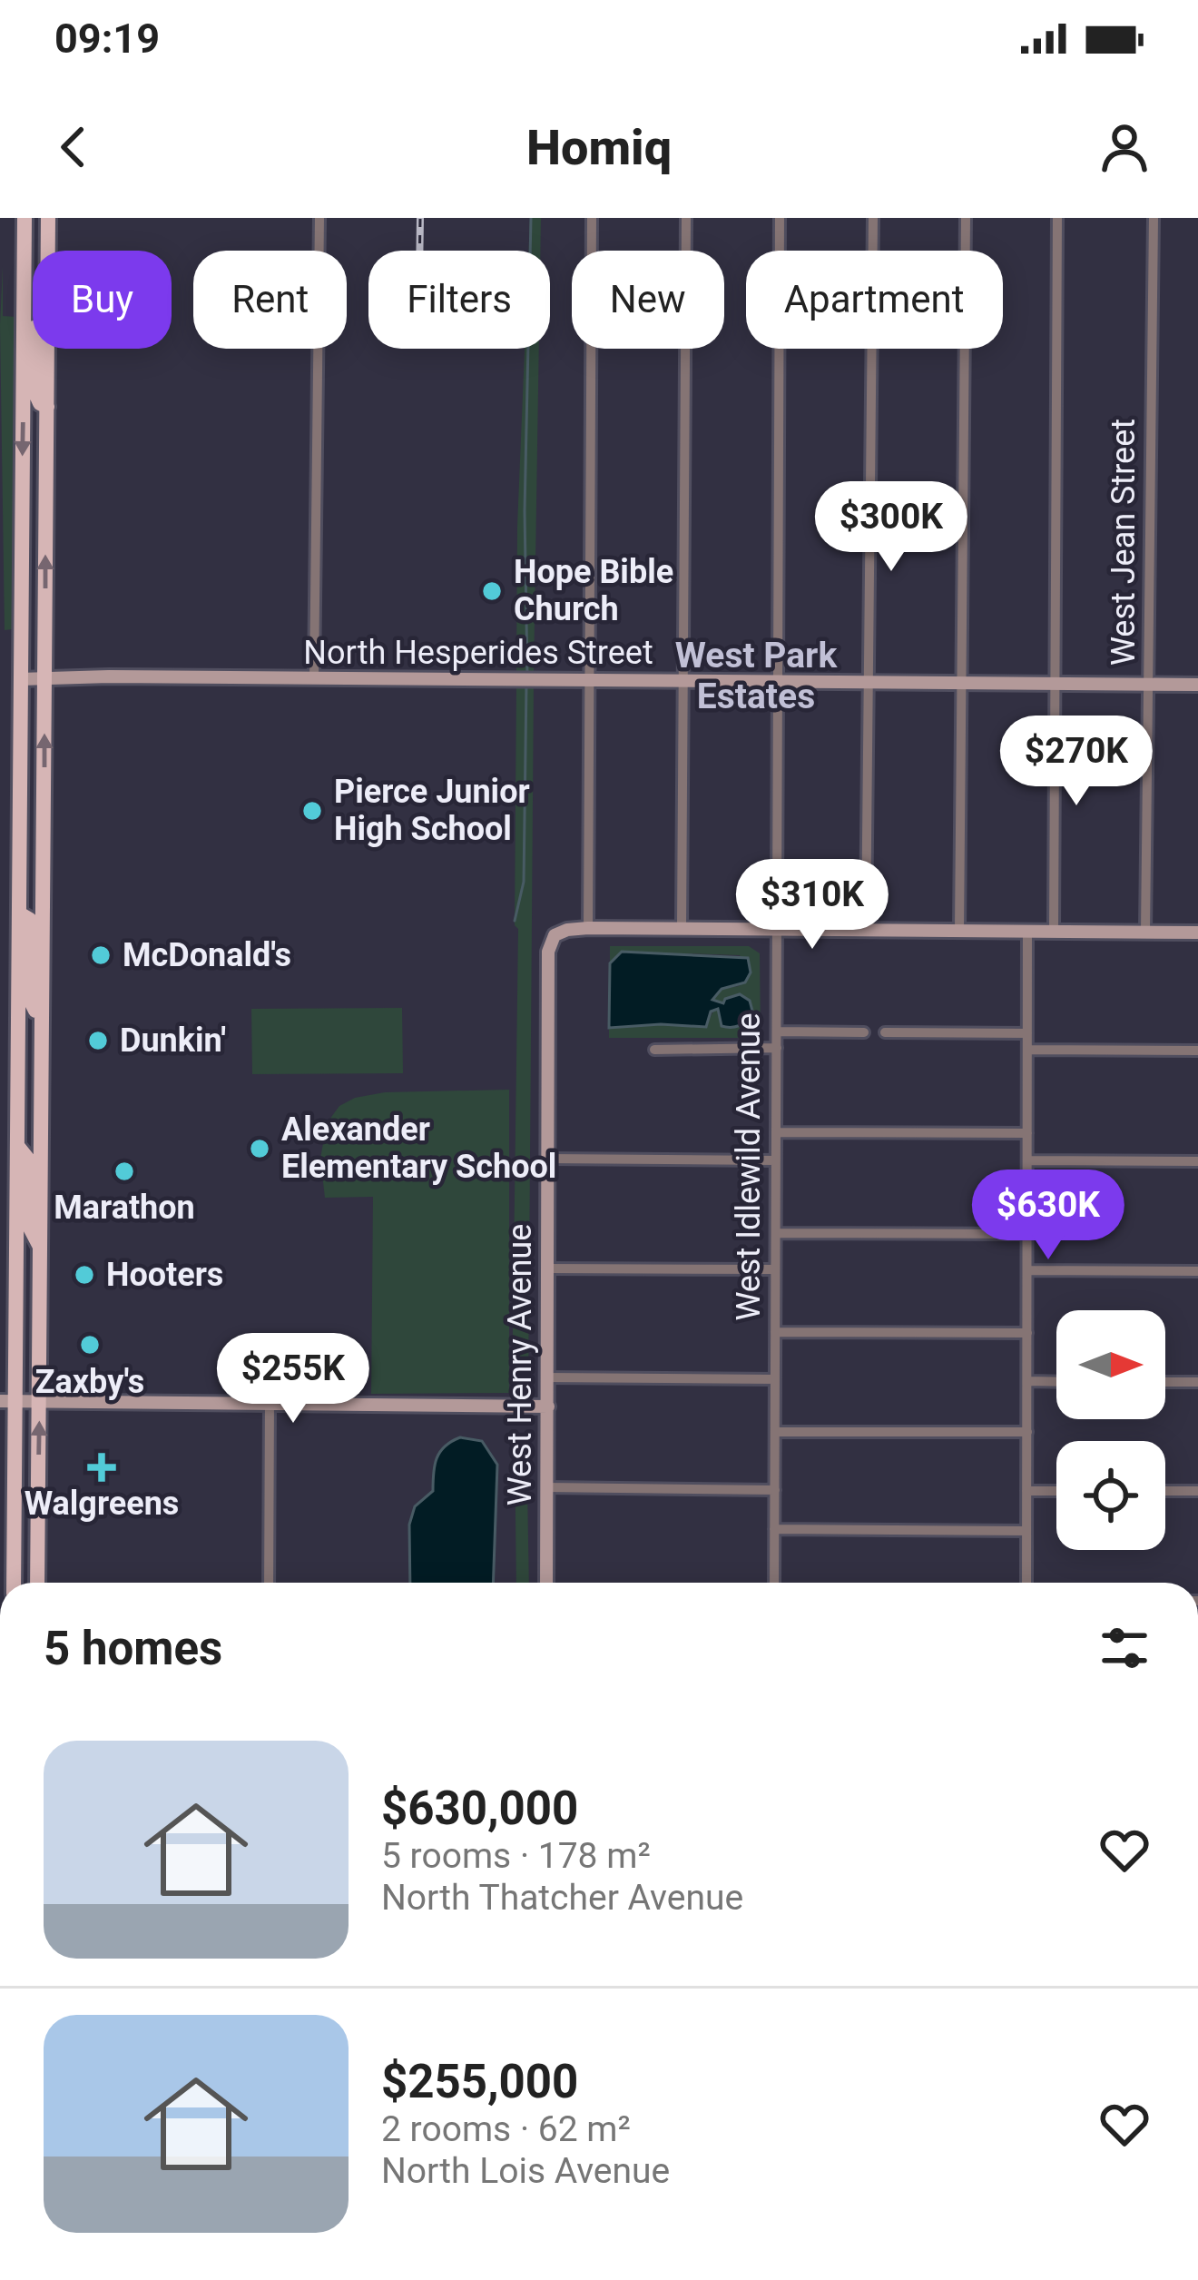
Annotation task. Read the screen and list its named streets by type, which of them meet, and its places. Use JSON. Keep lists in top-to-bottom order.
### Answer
{
  "streets": {
    "street": [
      "West Jean Street",
      "North Hesperides Street",
      "West Idlewild Avenue",
      "West Henry Avenue"
    ]
  },
  "crossings": [
    ["West Jean Street", "North Hesperides Street"],
    ["North Hesperides Street", "West Idlewild Avenue"]
  ],
  "districts": ["West Park Estates"],
  "places": {
    "other": [
      "Hope Bible Church",
      "Pierce Junior High School",
      "McDonald's",
      "Dunkin'",
      "Alexander Elementary School",
      "Marathon",
      "Hooters",
      "Zaxby's"
    ],
    "health": ["Walgreens"]
  },
  "north": "right",
  "page": {
    "status": "09:19",
    "header": "Homiq",
    "chip": [
      "Buy",
      "Rent",
      "Filters",
      "New",
      "Apartment"
    ],
    "price": [
      "$300K",
      "$270K",
      "$310K",
      "$630K",
      "$255K"
    ],
    "heading": "5 homes",
    "list": [
      {
        "name": "$630,000",
        "note": "5 rooms · 178 m² · North Thatcher Avenue"
      },
      {
        "name": "$255,000",
        "note": "2 rooms · 62 m² · North Lois Avenue"
      }
    ]
  }
}
